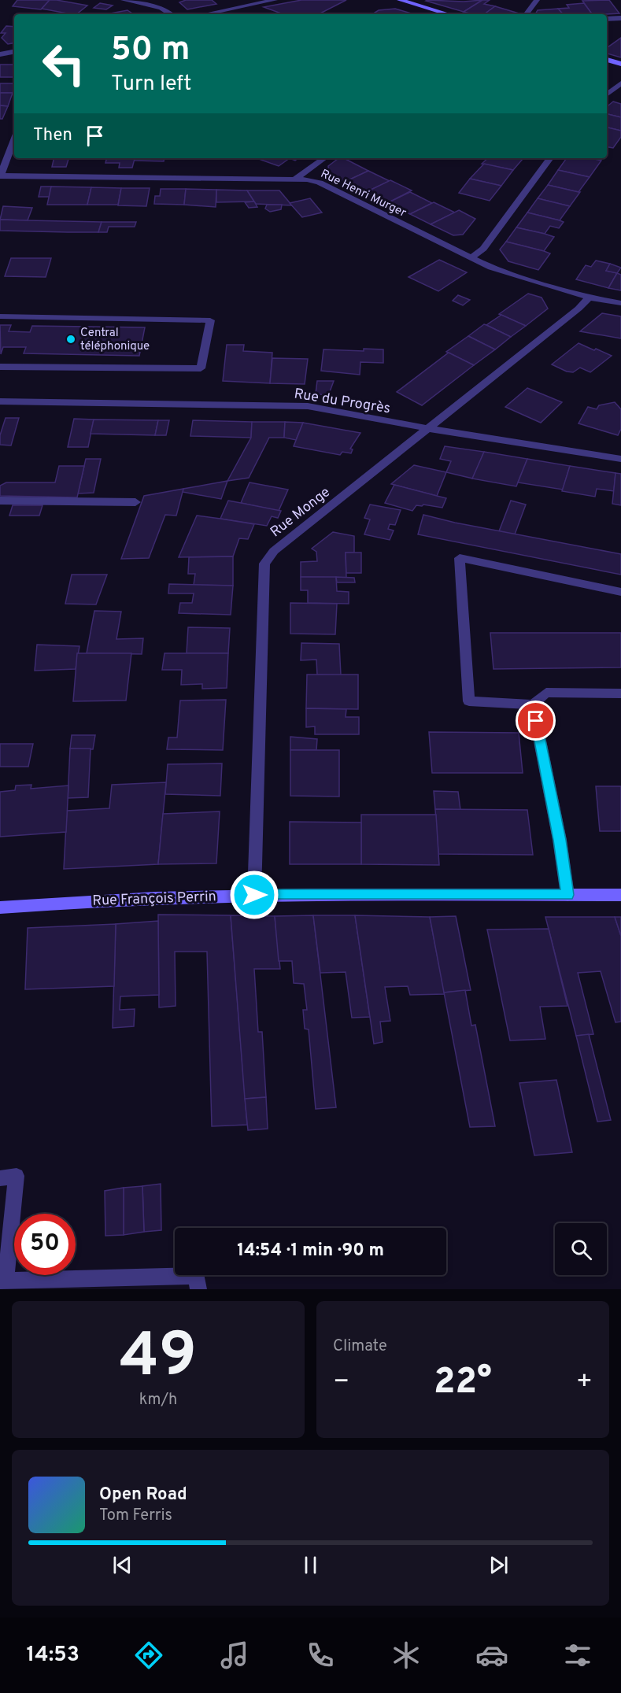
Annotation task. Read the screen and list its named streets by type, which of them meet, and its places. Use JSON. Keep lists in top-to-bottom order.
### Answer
{
  "streets": {
    "main road": ["Rue François Perrin"],
    "street": ["Rue Henri Murger", "Rue du Progrès", "Rue Monge"]
  },
  "crossings": [
    ["Rue Henri Murger", "Rue Monge"],
    ["Rue du Progrès", "Rue Monge"],
    ["Rue Monge", "Rue François Perrin"]
  ],
  "places": ["Central téléphonique"],
  "page": {
    "turn": ["50 m", "Turn left"],
    "then": "Then",
    "limit": "50",
    "trip": "14:54 · 1 min · 90 m",
    "tile": [
      ["49", "km/h"],
      "Climate"
    ],
    "heat": ["−", "22°", "+"],
    "song": ["Open Road", "Tom Ferris"],
    "tabs": "14:53"
  }
}
